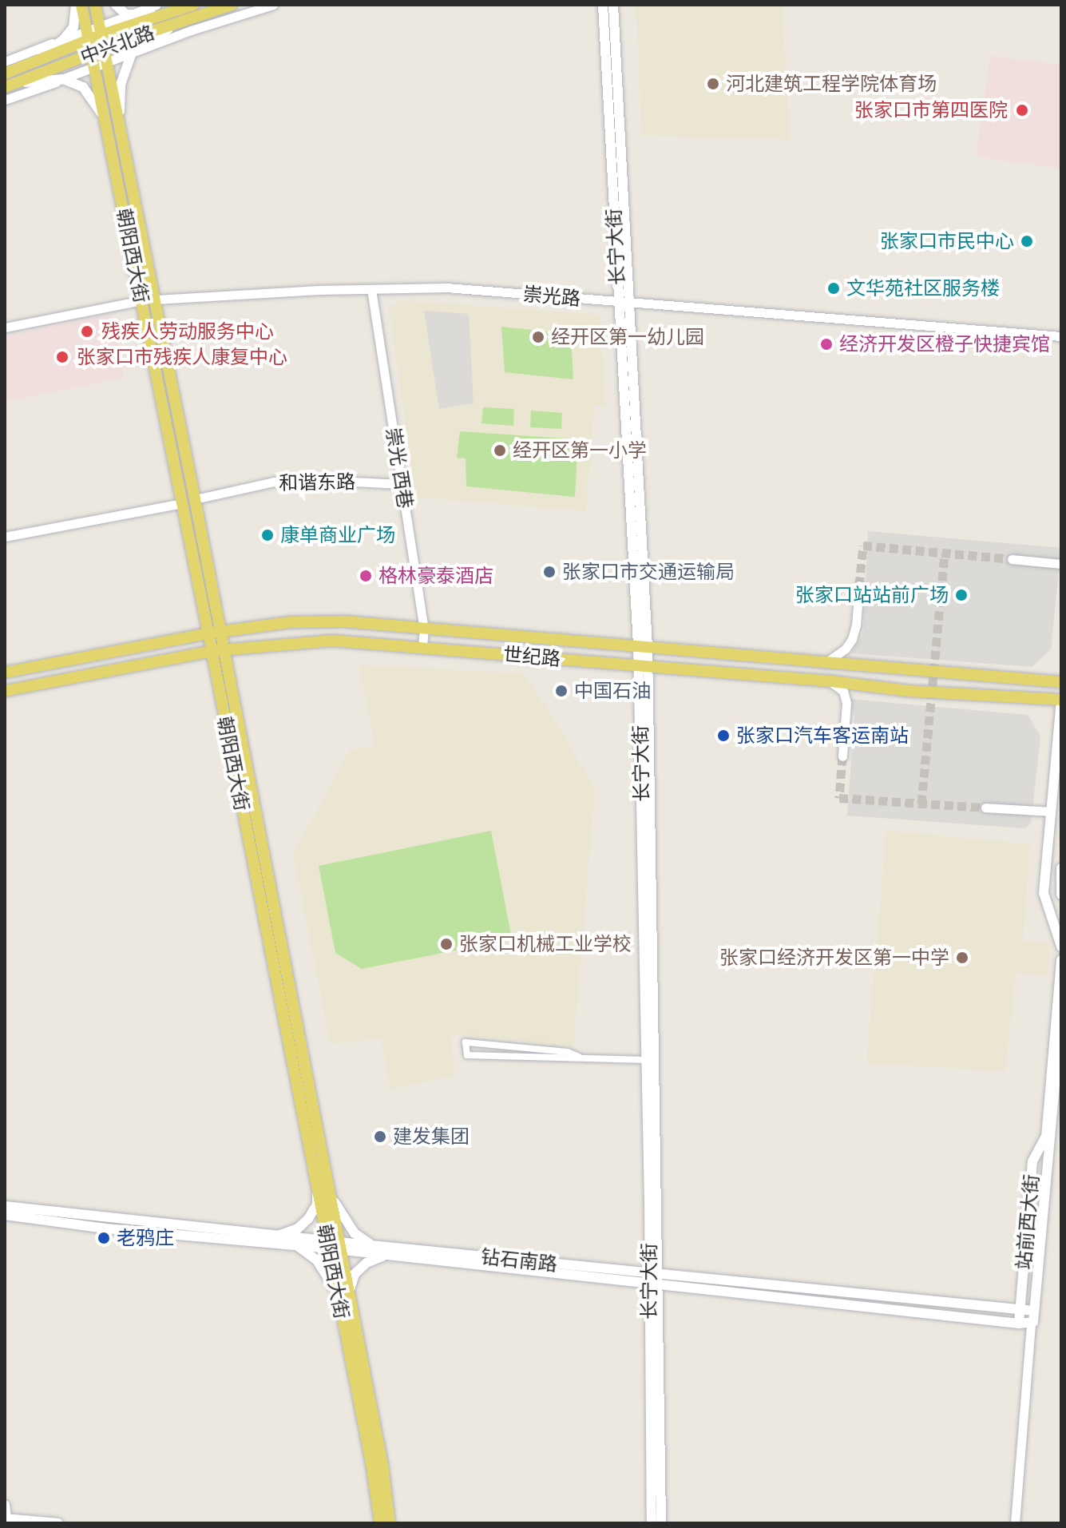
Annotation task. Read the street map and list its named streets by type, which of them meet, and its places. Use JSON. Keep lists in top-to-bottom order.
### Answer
{
  "streets": {
    "main road": [
      "中兴北路",
      "长宁大街",
      "朝阳西大街",
      "世纪路",
      "站前西大街",
      "钻石南路"
    ],
    "street": ["崇光路", "崇光 西巷", "和谐东路"]
  },
  "crossings": [
    ["中兴北路", "朝阳西大街"],
    ["长宁大街", "崇光路"],
    ["长宁大街", "世纪路"],
    ["长宁大街", "钻石南路"],
    ["朝阳西大街", "崇光路"],
    ["朝阳西大街", "和谐东路"],
    ["朝阳西大街", "世纪路"],
    ["朝阳西大街", "钻石南路"],
    ["崇光路", "崇光 西巷"],
    ["崇光 西巷", "和谐东路"],
    ["崇光 西巷", "世纪路"],
    ["站前西大街", "钻石南路"]
  ],
  "places": [
    "河北建筑工程学院体育场",
    "张家口市第四医院",
    "张家口市民中心",
    "文华苑社区服务楼",
    "残疾人劳动服务中心",
    "经开区第一幼儿园",
    "经济开发区橙子快捷宾馆",
    "张家口市残疾人康复中心",
    "经开区第一小学",
    "康单商业广场",
    "张家口市交通运输局",
    "格林豪泰酒店",
    "张家口站站前广场",
    "中国石油",
    "张家口汽车客运南站",
    "张家口机械工业学校",
    "张家口经济开发区第一中学",
    "建发集团",
    "老鸦庄"
  ]
}
